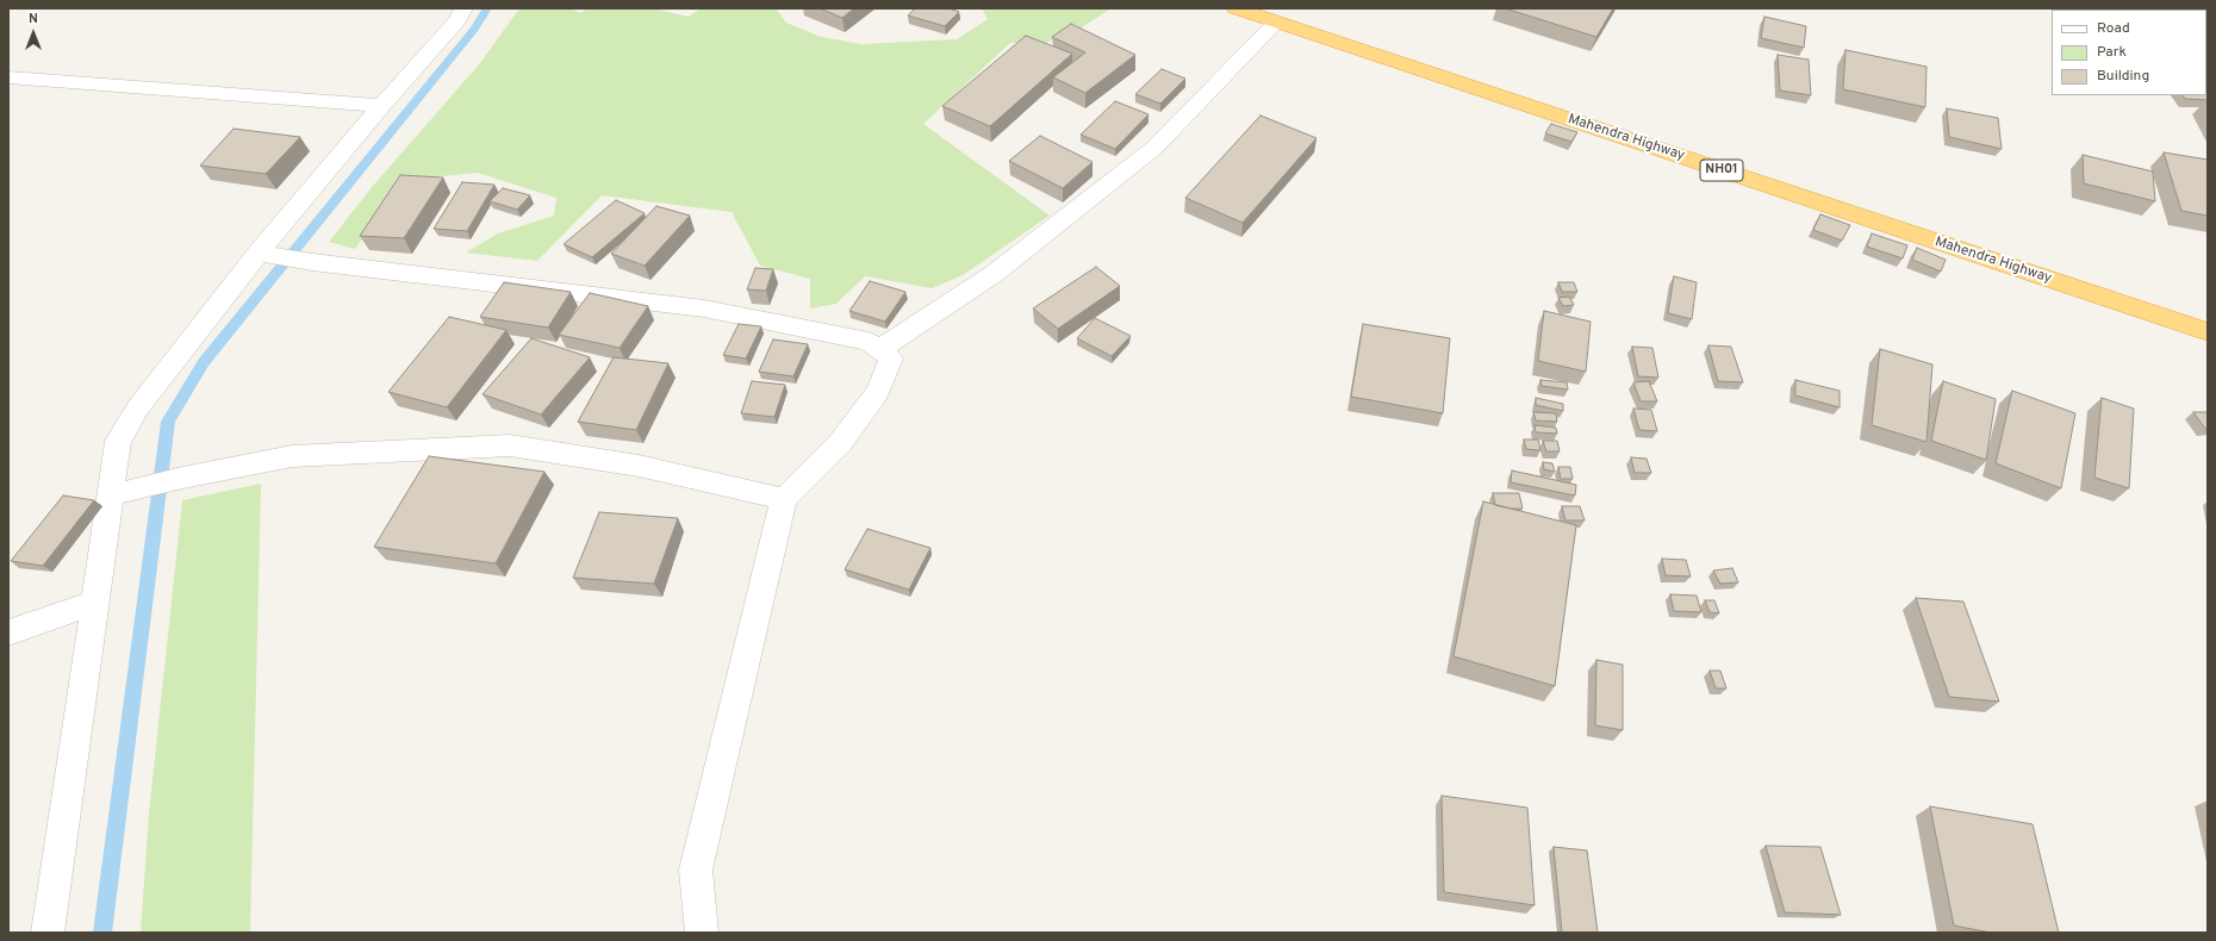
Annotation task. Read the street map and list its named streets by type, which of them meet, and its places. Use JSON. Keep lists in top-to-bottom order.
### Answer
{
  "streets": {
    "highway": ["Mahendra Highway", "NH01"]
  },
  "legend": ["Road", "Park", "Building"],
  "north": "top"
}
